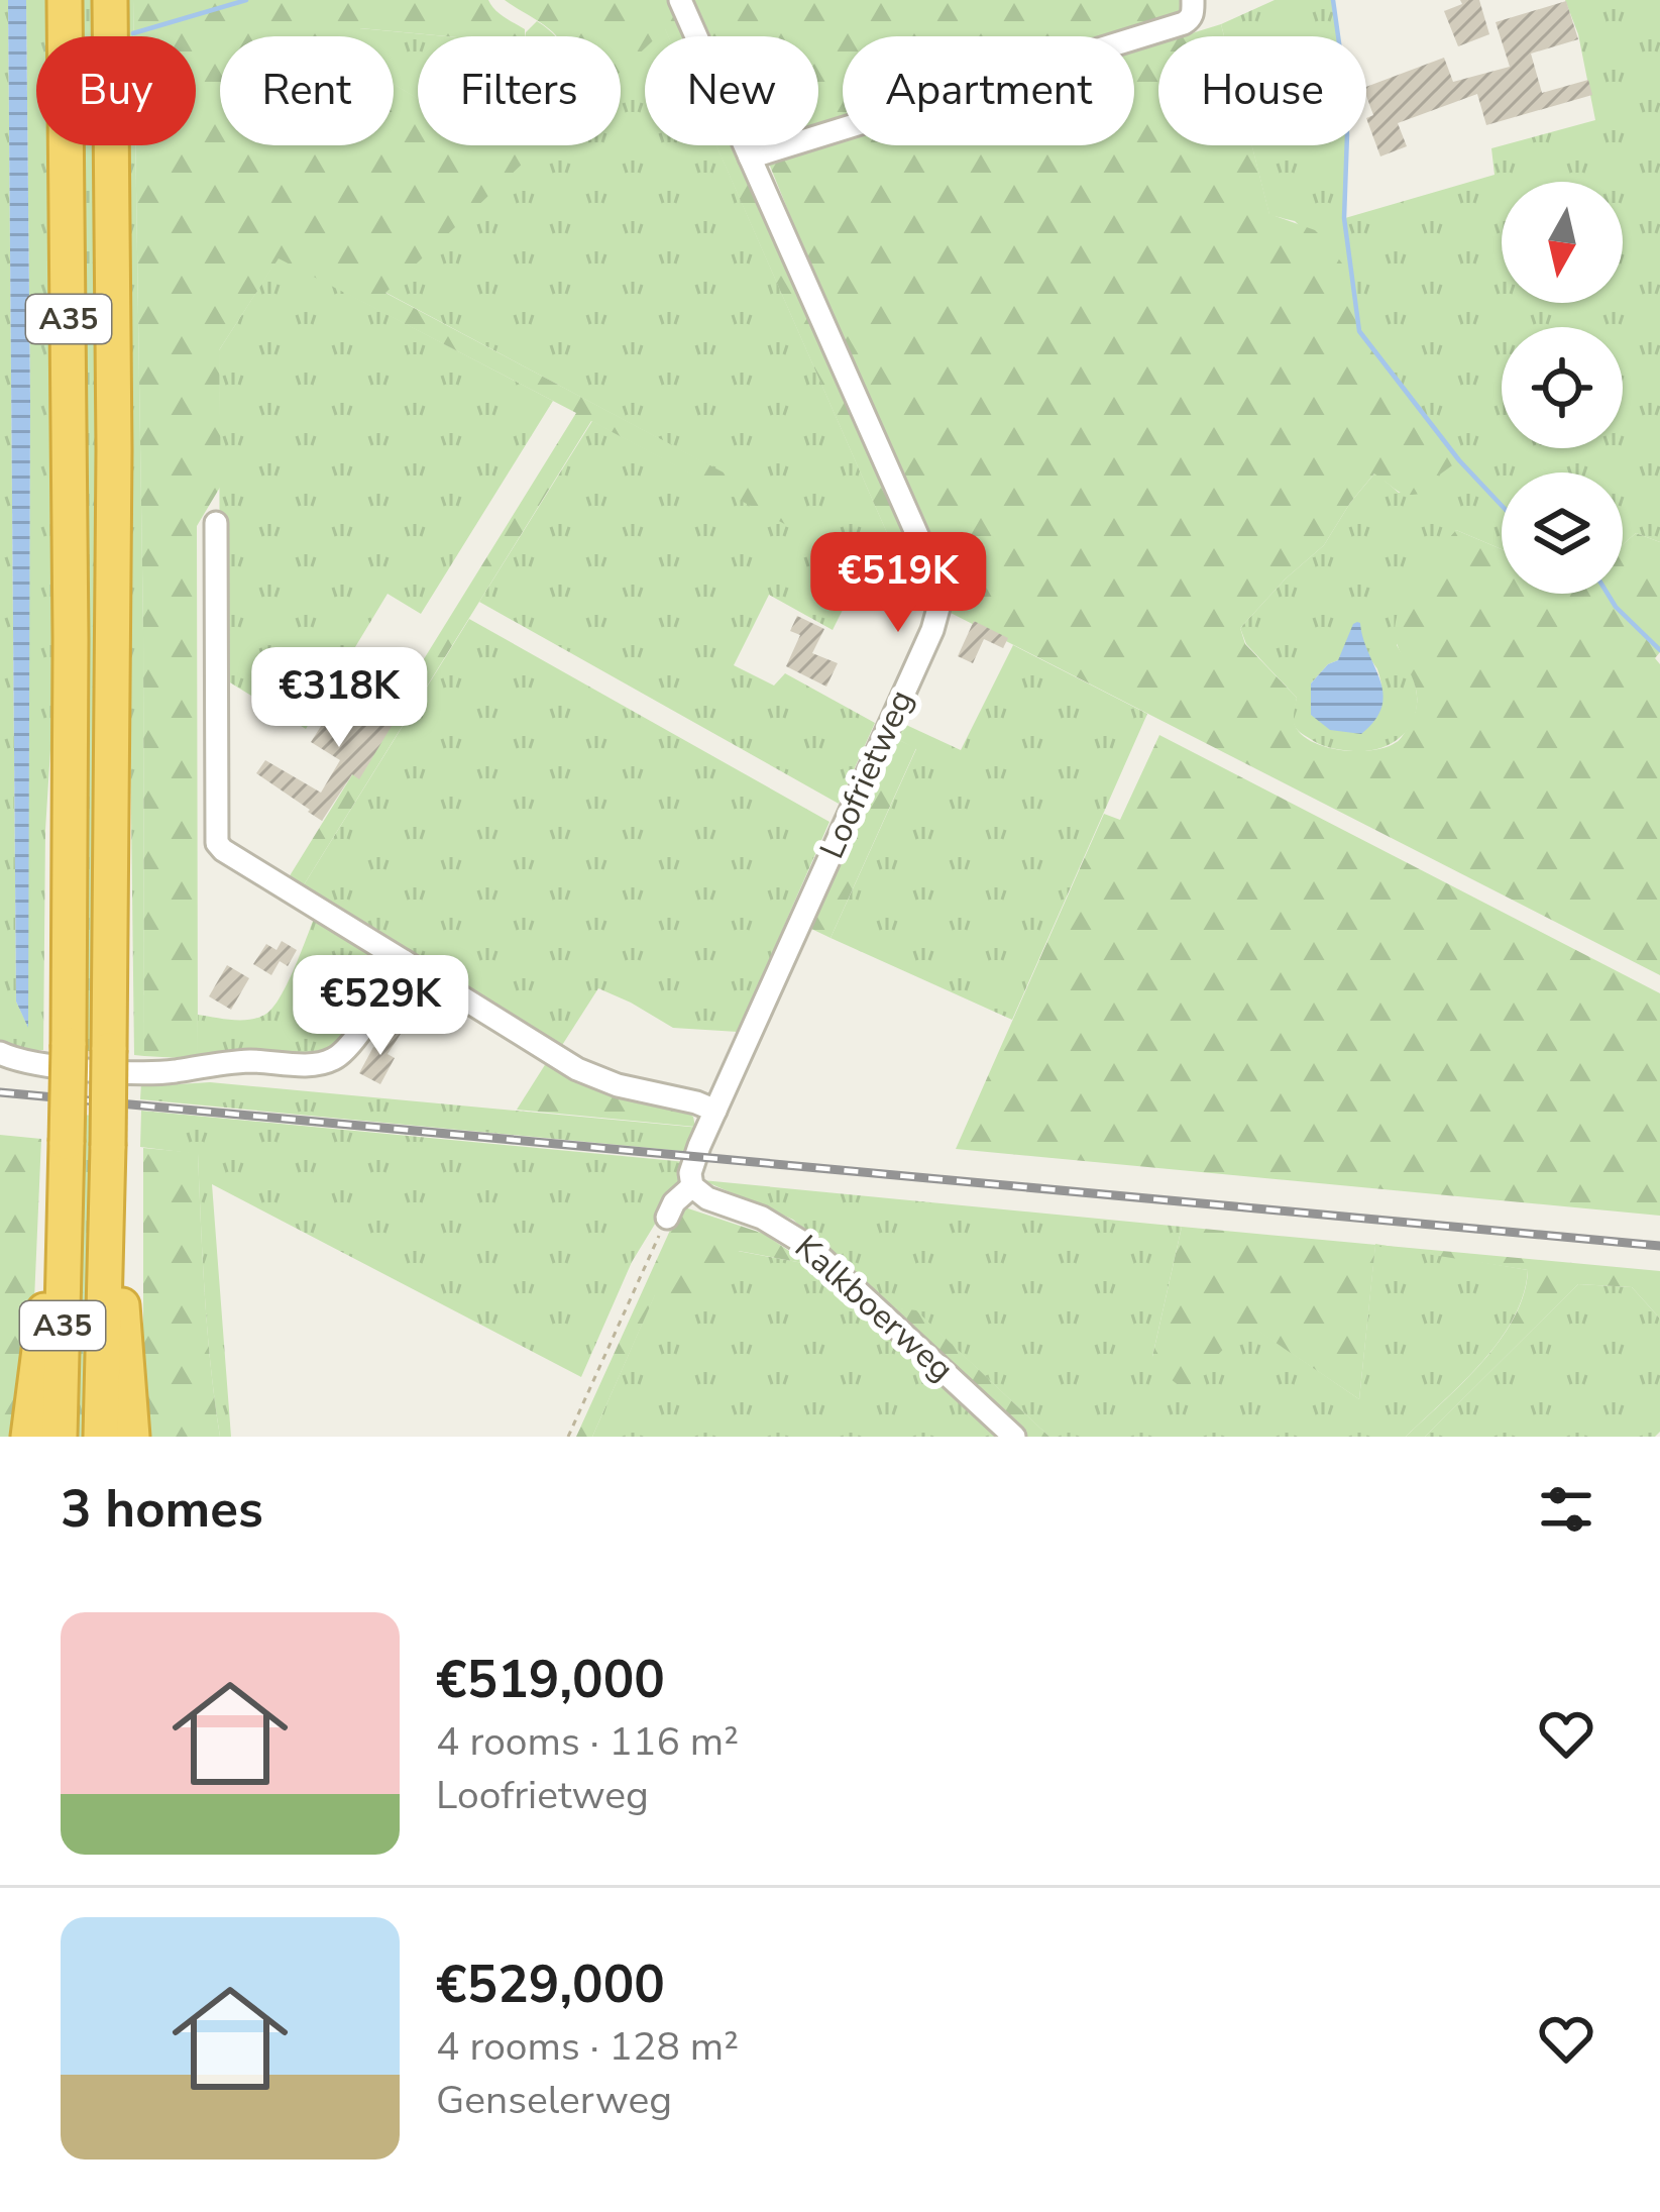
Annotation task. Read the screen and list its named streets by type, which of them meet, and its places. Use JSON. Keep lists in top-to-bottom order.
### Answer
{
  "streets": {
    "highway": ["A35"],
    "street": ["Loofrietweg", "Kalkboerweg"]
  },
  "crossings": [
    ["Loofrietweg", "Kalkboerweg"]
  ],
  "north": "bottom",
  "page": {
    "chip": [
      "Buy",
      "Rent",
      "Filters",
      "New",
      "Apartment",
      "House"
    ],
    "price": ["€519K", "€318K", "€529K"],
    "heading": "3 homes",
    "list": [
      {
        "name": "€519,000",
        "note": "4 rooms · 116 m² · Loofrietweg"
      },
      {
        "name": "€529,000",
        "note": "4 rooms · 128 m² · Genselerweg"
      }
    ]
  }
}
